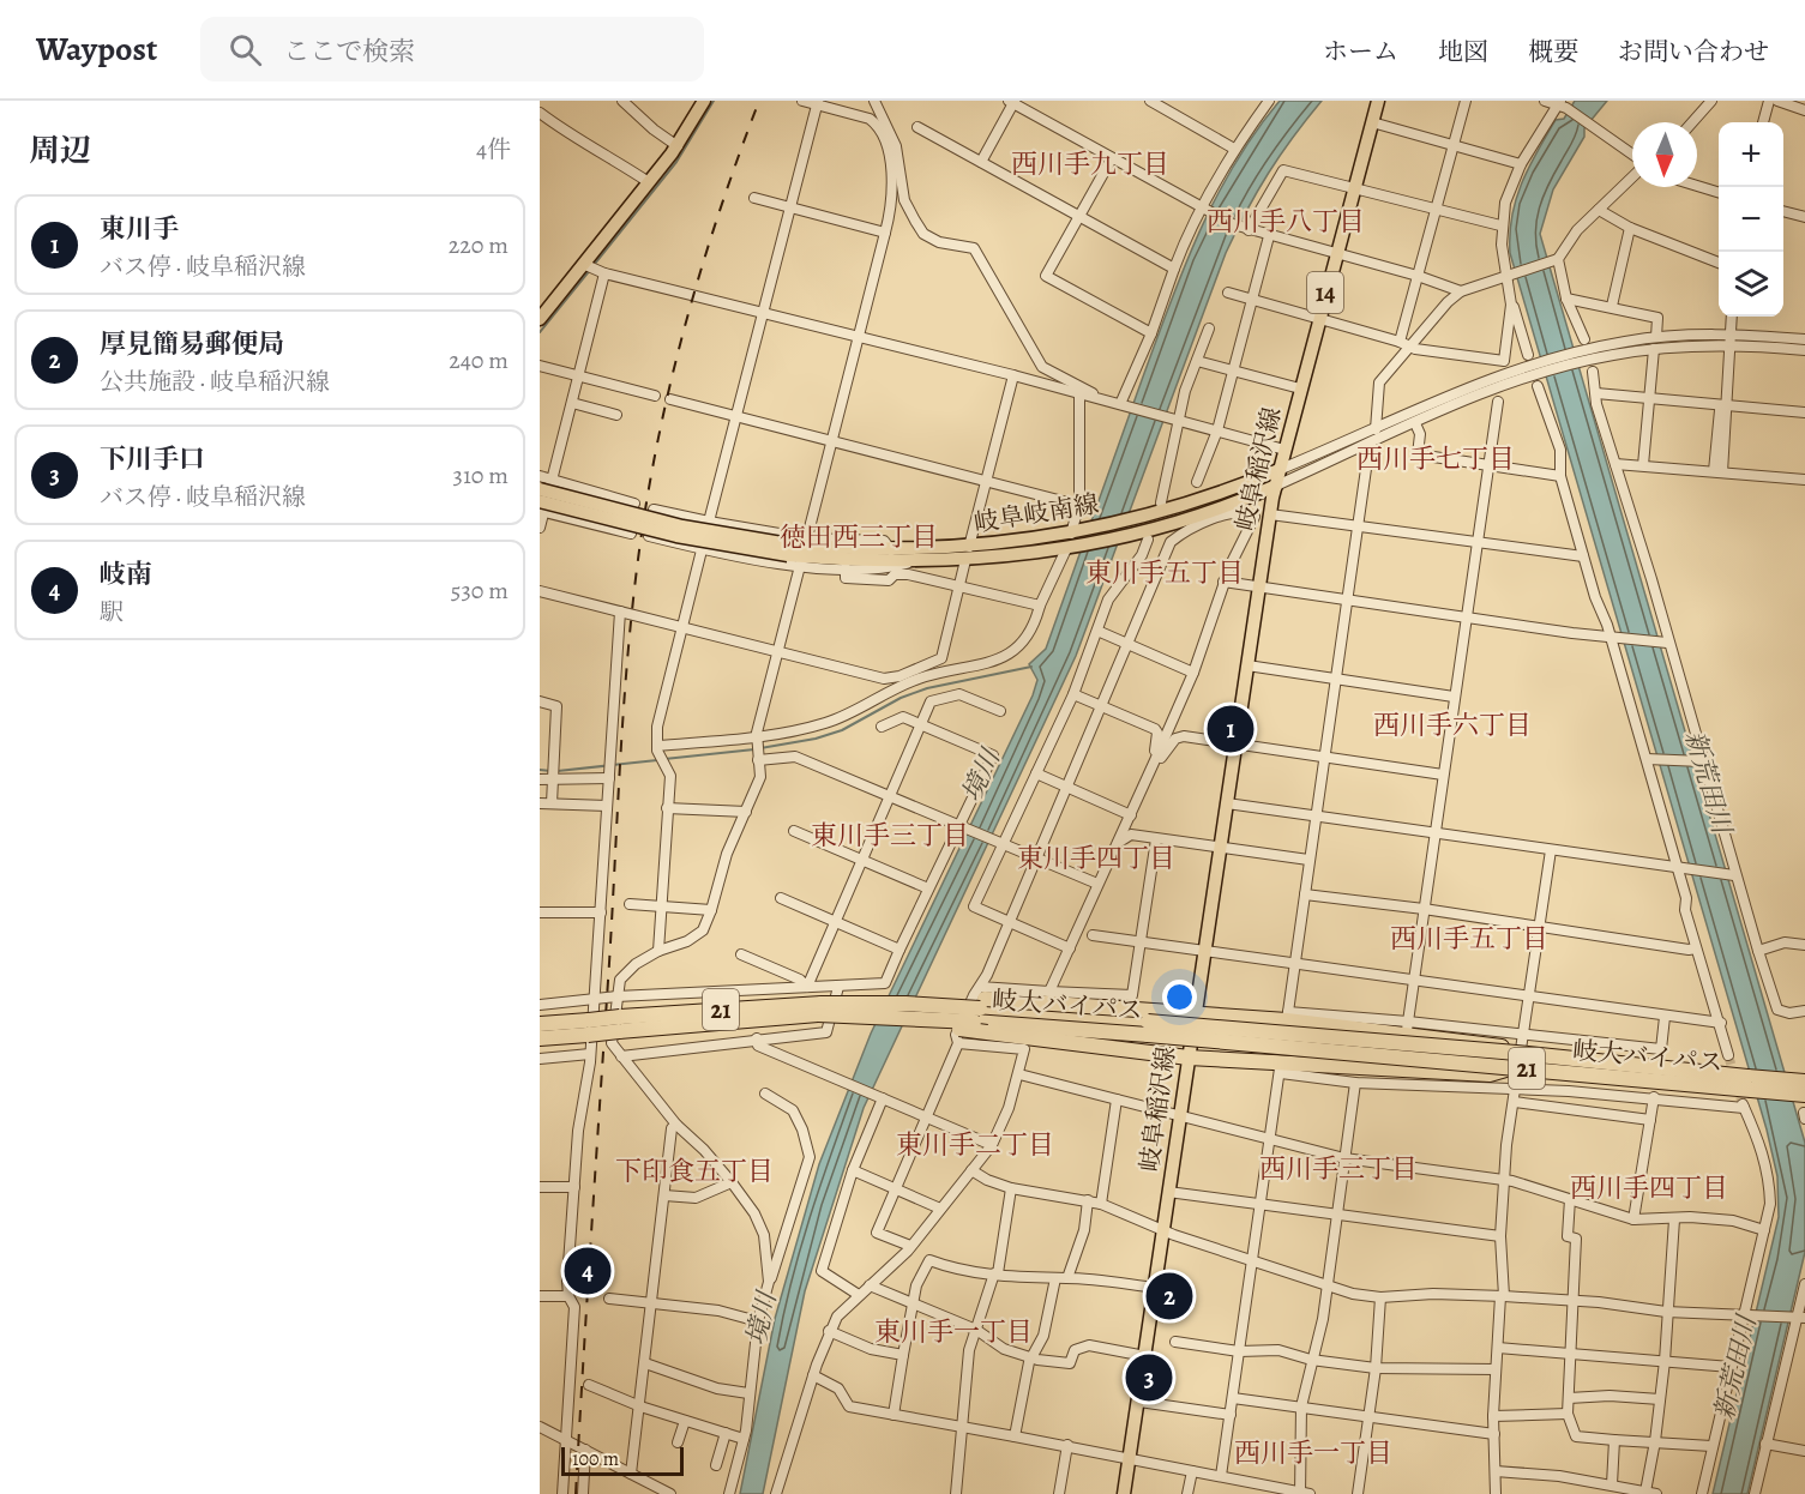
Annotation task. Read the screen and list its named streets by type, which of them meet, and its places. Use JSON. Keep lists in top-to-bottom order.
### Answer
{
  "streets": {
    "highway": ["岐大バイパス", "21"],
    "main road": ["14", "岐阜稲沢線", "岐阜岐南線"]
  },
  "crossings": [
    ["岐阜稲沢線", "岐阜岐南線"],
    ["岐阜稲沢線", "21"],
    ["岐大バイパス", "21"]
  ],
  "districts": [
    "西川手九丁目",
    "西川手八丁目",
    "西川手七丁目",
    "徳田西三丁目",
    "東川手五丁目",
    "西川手六丁目",
    "東川手三丁目",
    "東川手四丁目",
    "西川手五丁目",
    "東川手二丁目",
    "西川手三丁目",
    "下印食五丁目",
    "西川手四丁目",
    "東川手一丁目",
    "西川手一丁目"
  ],
  "water": ["境川", "新荒田川"],
  "scale_bar": "100 m",
  "north": "bottom",
  "page": {
    "header": "Waypost",
    "search": "ここで検索",
    "nav": [
      "ホーム",
      "地図",
      "概要",
      "お問い合わせ"
    ],
    "heading": ["周辺", "4件"],
    "map_buttons": ["+", "−"],
    "list": [
      {
        "mark": "1",
        "name": "東川手",
        "note": "バス停 · 岐阜稲沢線",
        "value": "220 m"
      },
      {
        "mark": "2",
        "name": "厚見簡易郵便局",
        "note": "公共施設 · 岐阜稲沢線",
        "value": "240 m"
      },
      {
        "mark": "3",
        "name": "下川手口",
        "note": "バス停 · 岐阜稲沢線",
        "value": "310 m"
      },
      {
        "mark": "4",
        "name": "岐南",
        "note": "駅",
        "value": "530 m"
      }
    ],
    "pins": [
      "1",
      "4",
      "2",
      "3"
    ],
    "scale": "100 m"
  }
}
